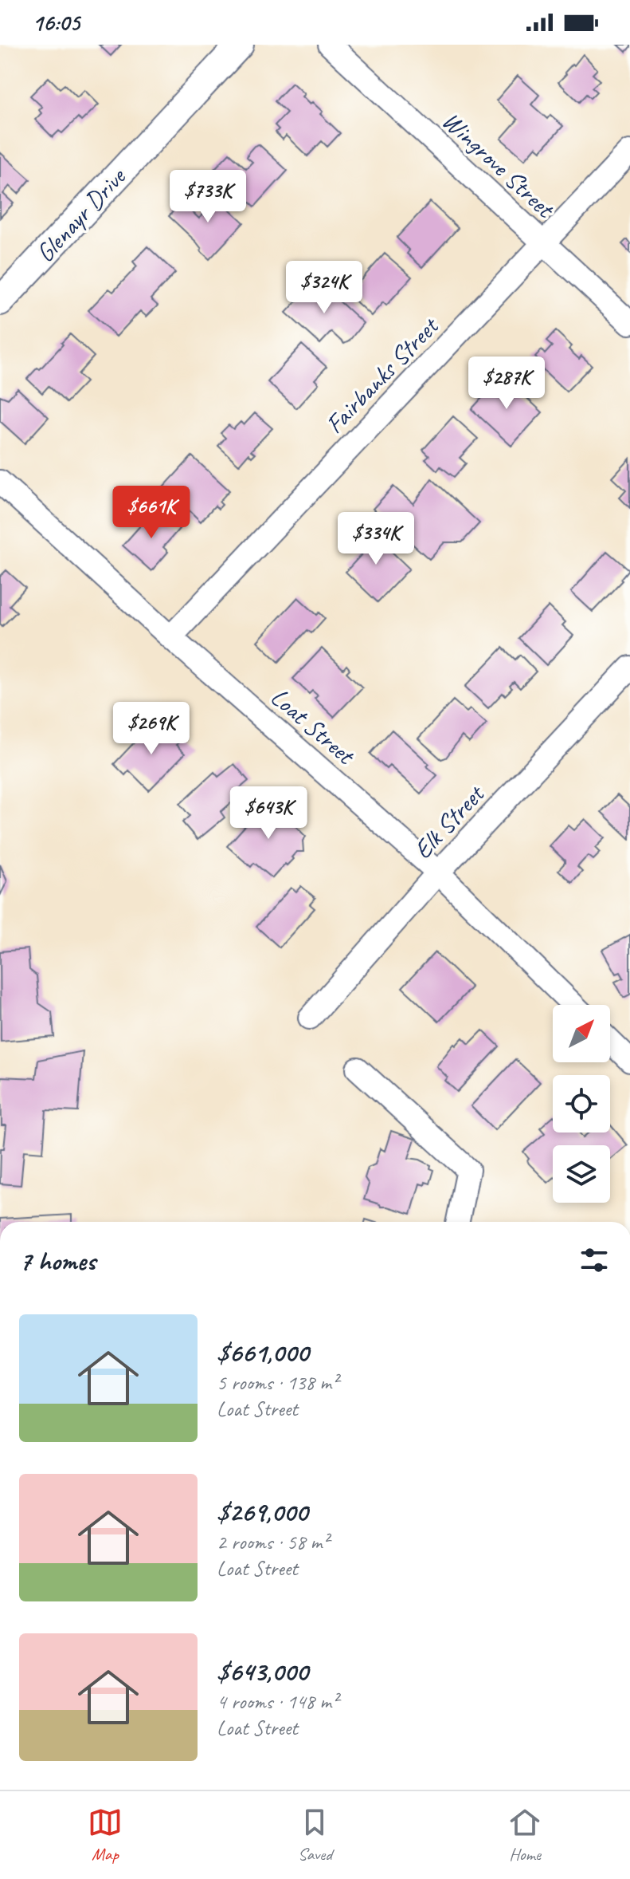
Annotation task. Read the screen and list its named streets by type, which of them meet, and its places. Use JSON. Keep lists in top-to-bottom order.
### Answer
{
  "streets": {
    "street": [
      "Wingrove Street",
      "Glenayr Drive",
      "Fairbanks Street",
      "Loat Street",
      "Elk Street"
    ]
  },
  "crossings": [
    ["Wingrove Street", "Fairbanks Street"],
    ["Fairbanks Street", "Loat Street"],
    ["Loat Street", "Elk Street"]
  ],
  "north": "top right",
  "page": {
    "status": "16:05",
    "price": [
      "$733K",
      "$324K",
      "$287K",
      "$661K",
      "$334K",
      "$269K",
      "$643K"
    ],
    "heading": "7 homes",
    "list": [
      {
        "name": "$661,000",
        "note": "5 rooms · 138 m² · Loat Street"
      },
      {
        "name": "$269,000",
        "note": "2 rooms · 58 m² · Loat Street"
      },
      {
        "name": "$643,000",
        "note": "4 rooms · 148 m² · Loat Street"
      }
    ],
    "tabs": ["Map", "Saved", "Home"]
  }
}
